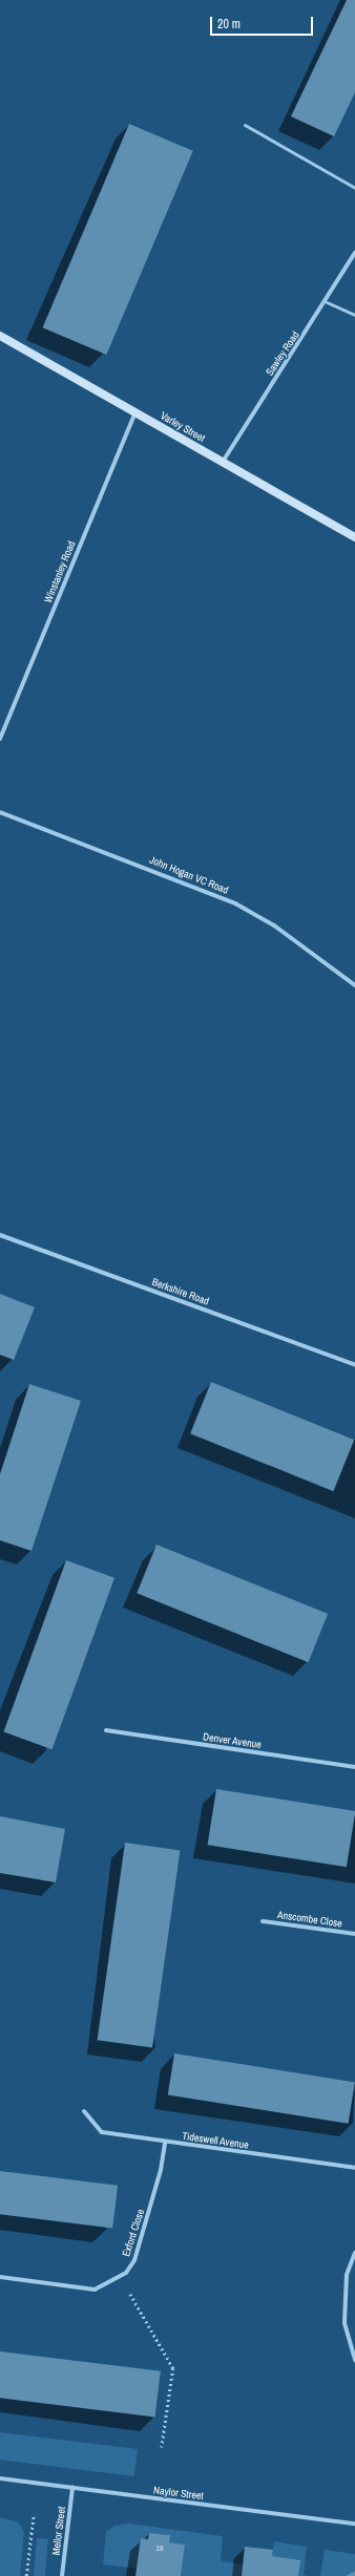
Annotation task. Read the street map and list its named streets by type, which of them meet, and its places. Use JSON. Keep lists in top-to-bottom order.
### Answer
{
  "streets": {
    "street": [
      "Sawley Road",
      "Varley Street",
      "Winstanley Road",
      "John Hogan VC Road",
      "Berkshire Road",
      "Denver Avenue",
      "Anscombe Close",
      "Tideswell Avenue",
      "Exford Close",
      "Naylor Street",
      "Mellor Street"
    ]
  },
  "crossings": [
    ["Sawley Road", "Varley Street"],
    ["Varley Street", "Winstanley Road"],
    ["Tideswell Avenue", "Exford Close"],
    ["Naylor Street", "Mellor Street"]
  ],
  "house_numbers": ["18"],
  "scale_bar": "20 m"
}
